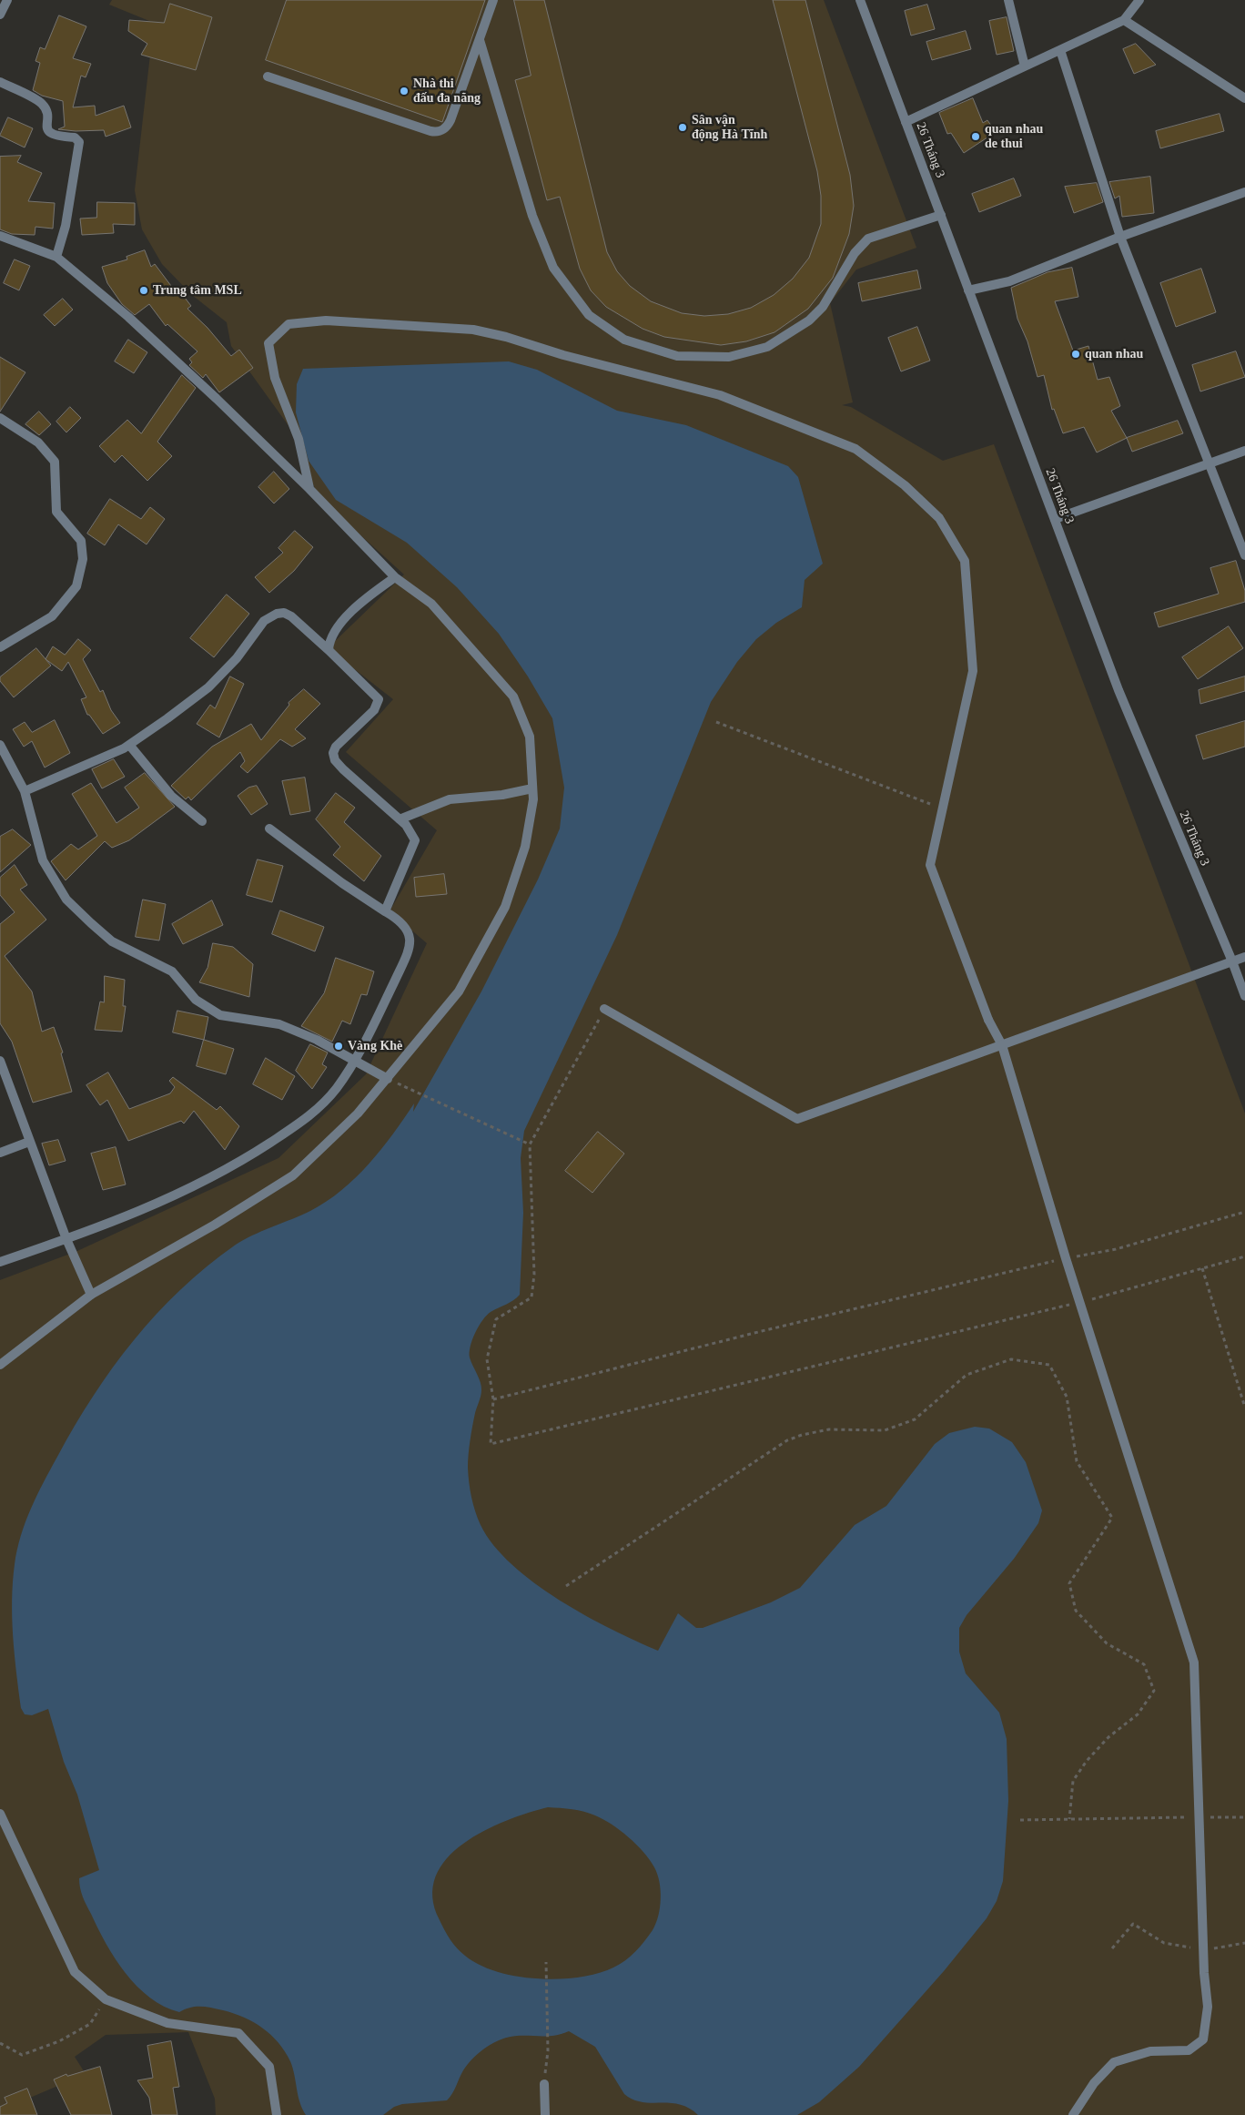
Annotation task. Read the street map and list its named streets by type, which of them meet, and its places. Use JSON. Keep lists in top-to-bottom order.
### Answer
{
  "streets": {
    "street": ["26 Tháng 3"]
  },
  "places": [
    "Nhà thi đấu đa năng",
    "Sân vận động Hà Tĩnh",
    "quan nhau de thui",
    "Trung tâm MSL",
    "quan nhau",
    "Vàng Khè"
  ]
}
